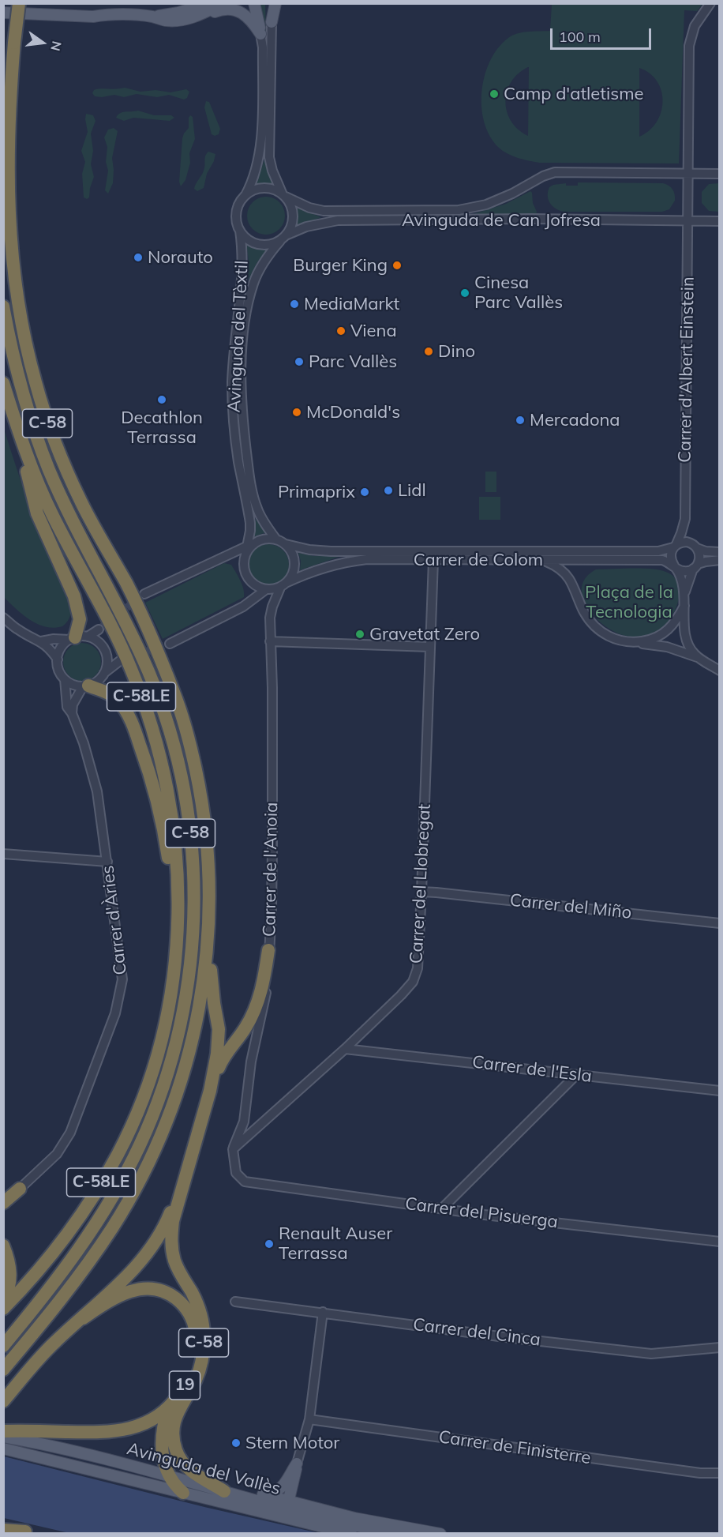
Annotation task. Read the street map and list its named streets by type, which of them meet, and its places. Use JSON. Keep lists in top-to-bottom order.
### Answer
{
  "streets": {
    "highway": ["C-58", "C-58LE", "19"],
    "main road": ["Avinguda del Vallès"],
    "street": [
      "Avinguda de Can Jofresa",
      "Avinguda del Tèxtil",
      "Carrer d'Albert Einstein",
      "Carrer de Colom",
      "Carrer de l'Anoia",
      "Carrer del Llobregat",
      "Carrer del Miño",
      "Carrer d'Àries",
      "Carrer de l'Esla",
      "Carrer del Pisuerga",
      "Carrer del Cinca",
      "Carrer de Finisterre"
    ]
  },
  "crossings": [
    ["Avinguda de Can Jofresa", "Avinguda del Tèxtil"],
    ["Avinguda de Can Jofresa", "Carrer d'Albert Einstein"],
    ["Avinguda del Tèxtil", "Carrer de Colom"],
    ["Avinguda del Tèxtil", "Carrer de l'Anoia"],
    ["Carrer d'Albert Einstein", "Carrer de Colom"],
    ["C-58", "Avinguda del Vallès"],
    ["Carrer de Colom", "Carrer de l'Anoia"],
    ["Carrer de Colom", "Carrer del Llobregat"],
    ["Carrer de l'Anoia", "Carrer del Llobregat"],
    ["Carrer de l'Anoia", "Carrer del Pisuerga"],
    ["Carrer del Llobregat", "Carrer del Miño"],
    ["Carrer del Llobregat", "Carrer de l'Esla"],
    ["Carrer del Llobregat", "Carrer del Pisuerga"]
  ],
  "parks": ["Plaça de la Tecnologia"],
  "places": [
    "Camp d'atletisme",
    "Norauto",
    "Burger King",
    "Cinesa Parc Vallès",
    "MediaMarkt",
    "Viena",
    "Dino",
    "Parc Vallès",
    "Decathlon Terrassa",
    "McDonald's",
    "Mercadona",
    "Lidl",
    "Primaprix",
    "Gravetat Zero",
    "Renault Auser Terrassa",
    "Stern Motor"
  ],
  "scale_bar": "100 m",
  "north": "right"
}
